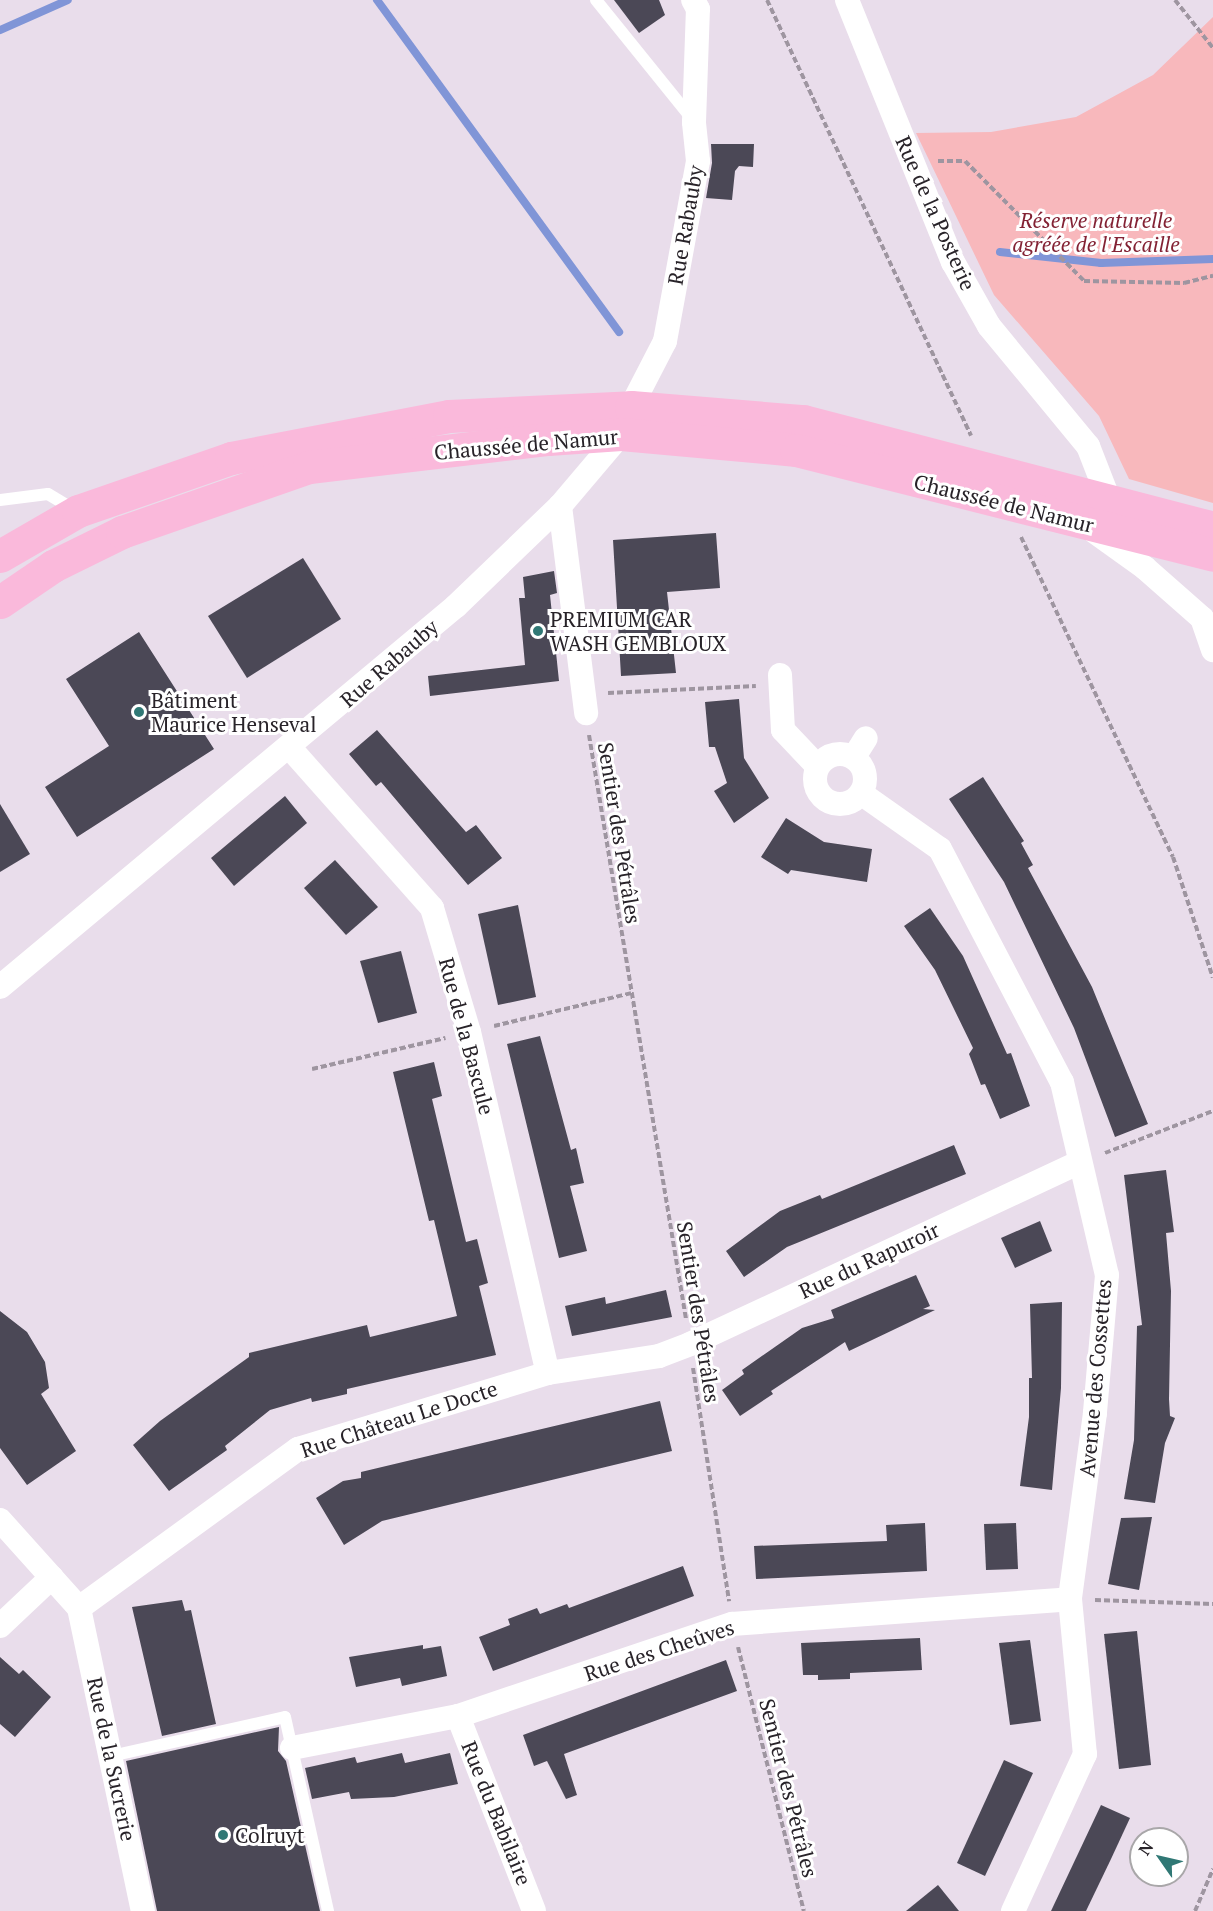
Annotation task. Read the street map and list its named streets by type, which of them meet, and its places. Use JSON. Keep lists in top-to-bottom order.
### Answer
{
  "streets": {
    "main road": ["Chaussée de Namur"],
    "street": [
      "Rue de la Posterie",
      "Rue Rabauby",
      "Rue de la Bascule",
      "Rue du Rapuroir",
      "Avenue des Cossettes",
      "Rue Château Le Docte",
      "Rue des Cheûves",
      "Rue de la Sucrerie",
      "Rue du Babilaire"
    ],
    "path": ["Sentier des Pétrâles"]
  },
  "crossings": [
    ["Rue de la Posterie", "Chaussée de Namur"],
    ["Rue Rabauby", "Chaussée de Namur"],
    ["Rue Rabauby", "Rue de la Bascule"],
    ["Sentier des Pétrâles", "Rue du Rapuroir"],
    ["Sentier des Pétrâles", "Rue des Cheûves"],
    ["Rue de la Bascule", "Rue Château Le Docte"],
    ["Rue du Rapuroir", "Avenue des Cossettes"],
    ["Rue du Rapuroir", "Rue Château Le Docte"],
    ["Avenue des Cossettes", "Rue des Cheûves"],
    ["Rue Château Le Docte", "Rue de la Sucrerie"],
    ["Rue des Cheûves", "Rue du Babilaire"]
  ],
  "parks": ["Réserve naturelle agréée de l'Escaille"],
  "places": ["PREMIUM CAR WASH GEMBLOUX", "Bâtiment Maurice Henseval", "Colruyt"],
  "north": "top left"
}
